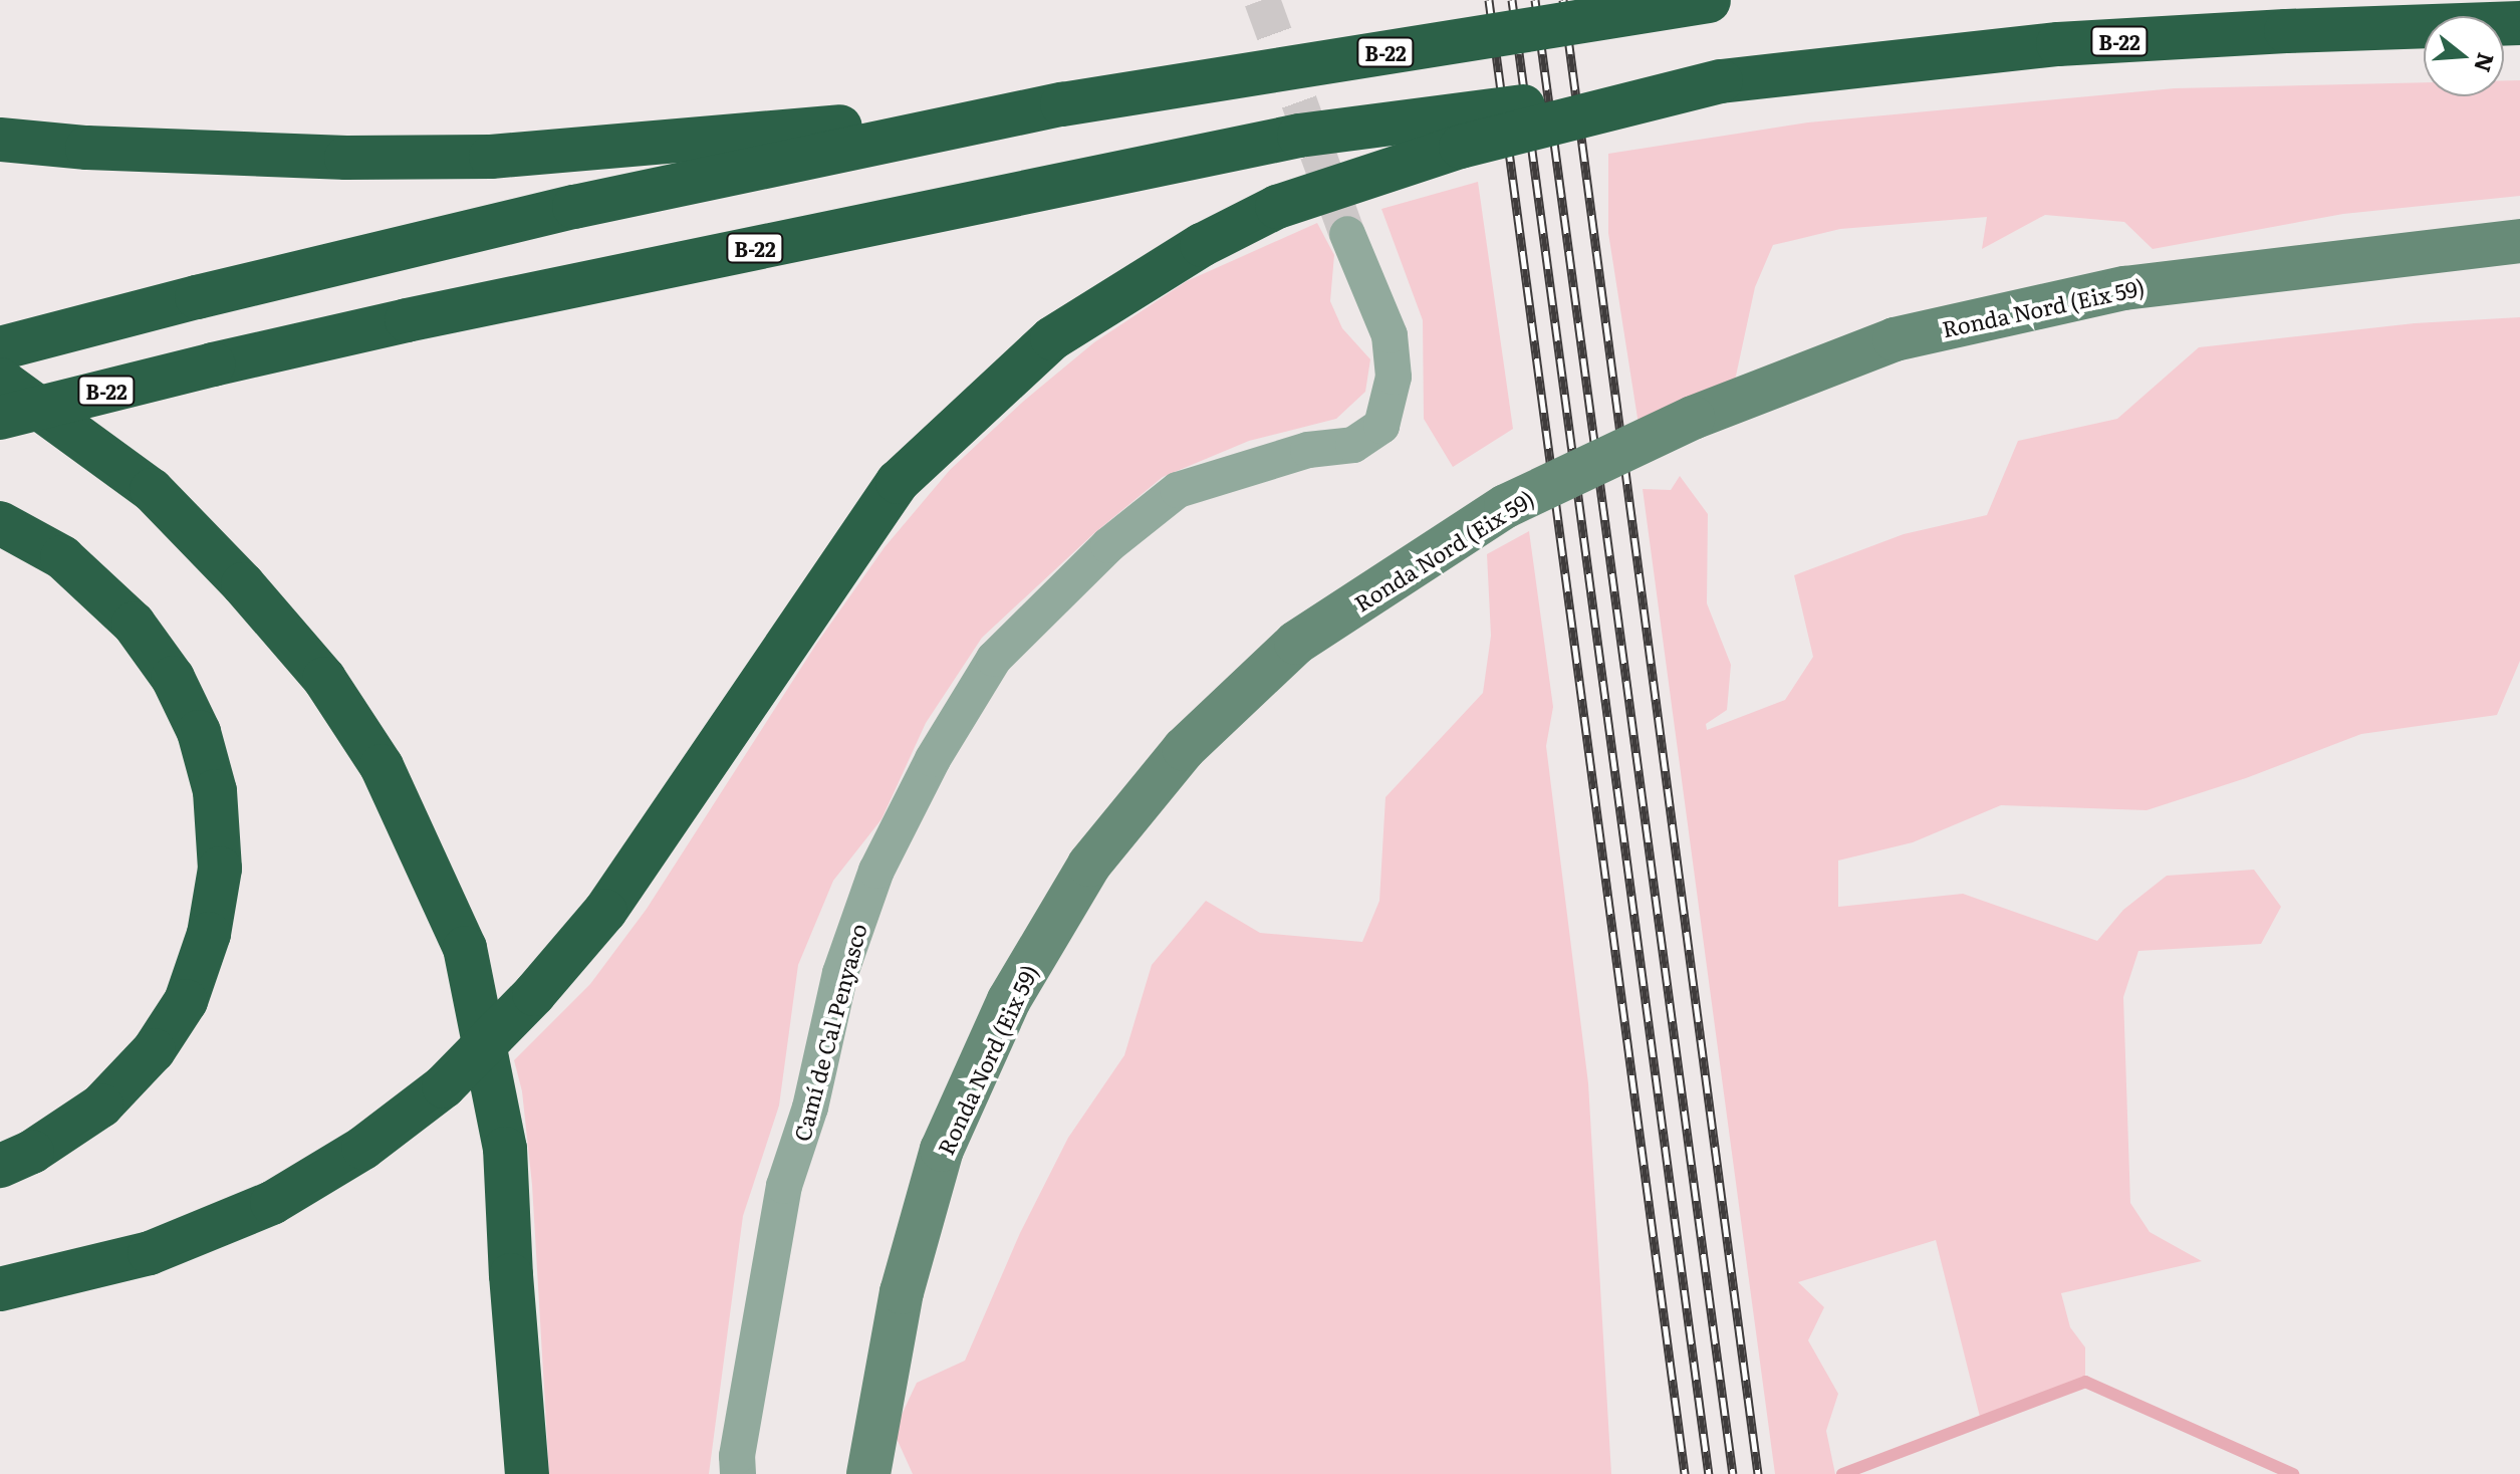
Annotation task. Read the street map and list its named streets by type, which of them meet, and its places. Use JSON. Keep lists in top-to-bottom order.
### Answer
{
  "streets": {
    "highway": ["B-22"],
    "main road": ["Ronda Nord (Eix 59)"],
    "street": ["Camí de Cal Penyasco"]
  },
  "north": "right"
}
